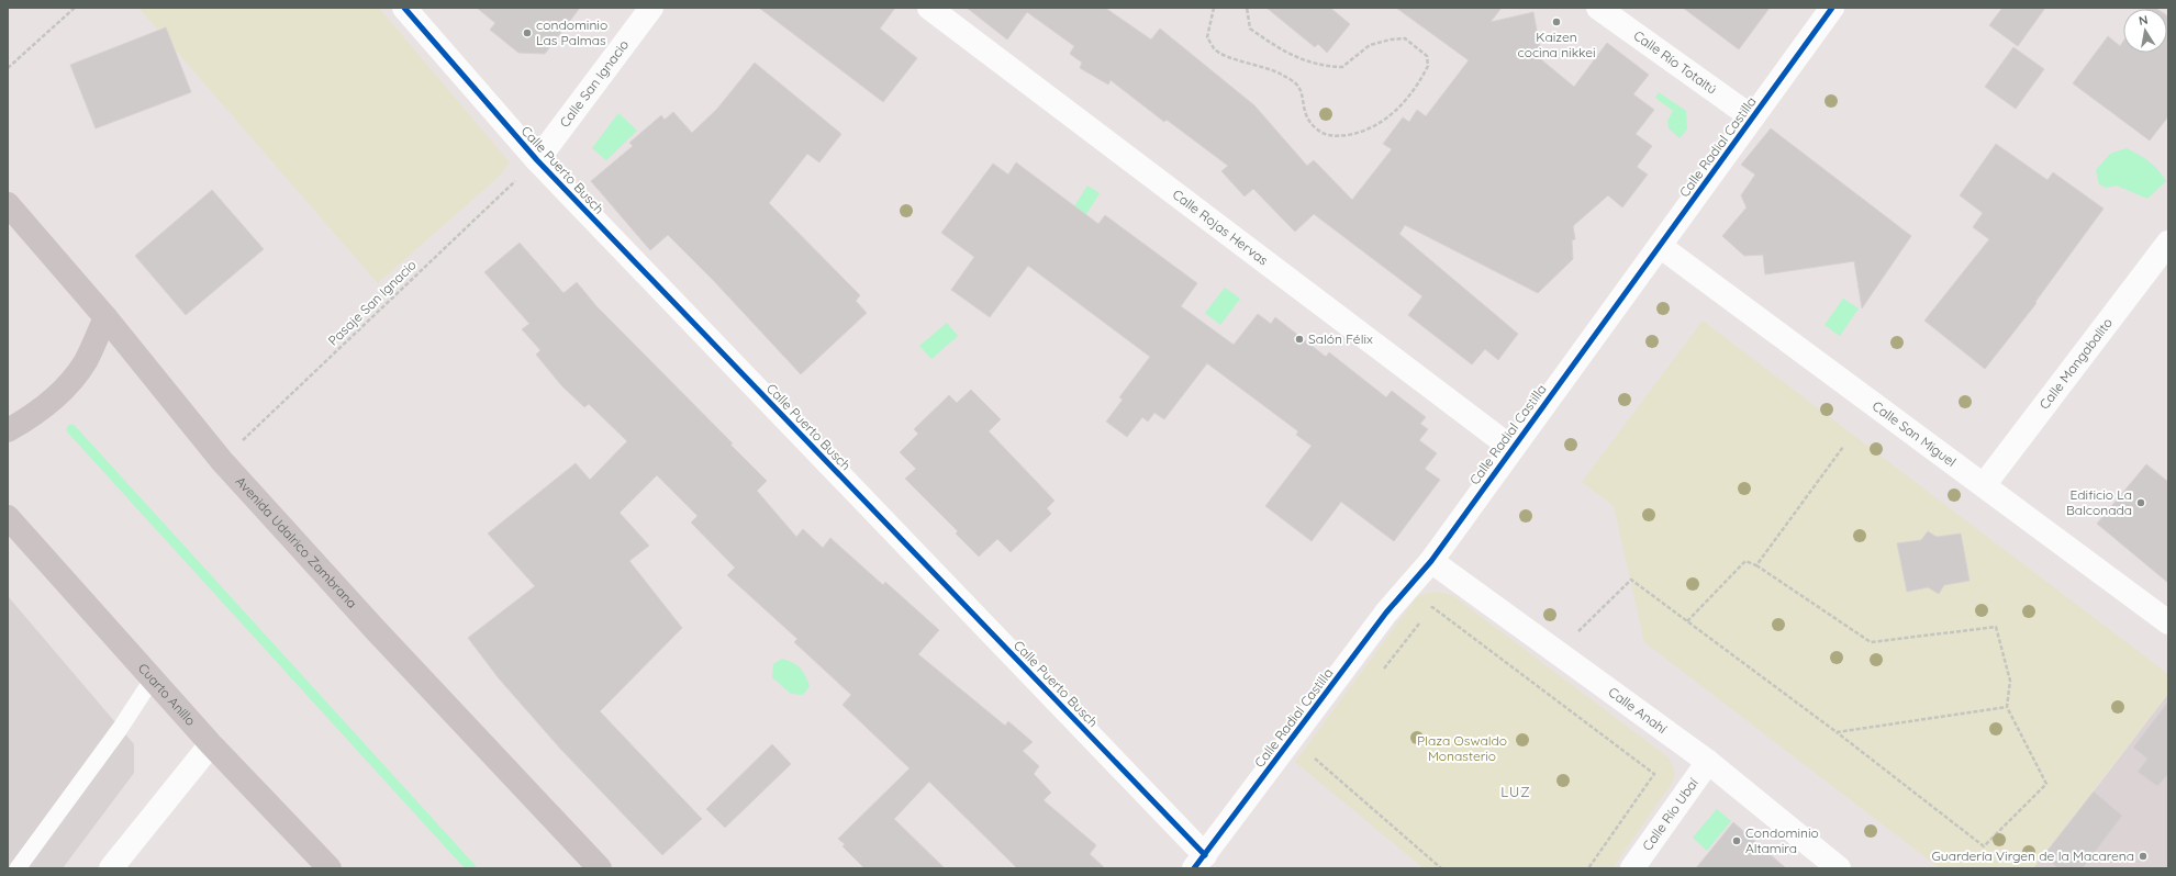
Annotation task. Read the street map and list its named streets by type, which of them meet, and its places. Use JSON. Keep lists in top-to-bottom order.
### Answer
{
  "streets": {
    "highway": ["Avenida Udalrico Zambrana", "Cuarto Anillo"],
    "street": [
      "Calle Río Totaitú",
      "Calle San Ignacio",
      "Calle Radial Castilla",
      "Calle Puerto Busch",
      "Calle Rojas Hervas",
      "Calle Mangabalito",
      "Calle San Miguel",
      "Calle Anahí",
      "Calle Río Ubaí"
    ],
    "path": ["Pasaje San Ignacio"]
  },
  "crossings": [
    ["Calle Río Totaitú", "Calle Radial Castilla"],
    ["Calle San Ignacio", "Calle Puerto Busch"],
    ["Calle San Ignacio", "Pasaje San Ignacio"],
    ["Calle Radial Castilla", "Calle Puerto Busch"],
    ["Calle Radial Castilla", "Calle Rojas Hervas"],
    ["Calle Radial Castilla", "Calle San Miguel"],
    ["Calle Radial Castilla", "Calle Anahí"],
    ["Calle Puerto Busch", "Pasaje San Ignacio"],
    ["Pasaje San Ignacio", "Avenida Udalrico Zambrana"],
    ["Calle Mangabalito", "Calle San Miguel"],
    ["Calle Anahí", "Calle Río Ubaí"]
  ],
  "districts": ["LUZ"],
  "parks": ["Plaza Oswaldo Monasterio"],
  "places": [
    "Kaizen cocina nikkei",
    "condominio Las Palmas",
    "Salón Félix",
    "Edificio La Balconada",
    "Condominio Altamira",
    "Guardería Virgen de la Macarena"
  ],
  "north": "top"
}
